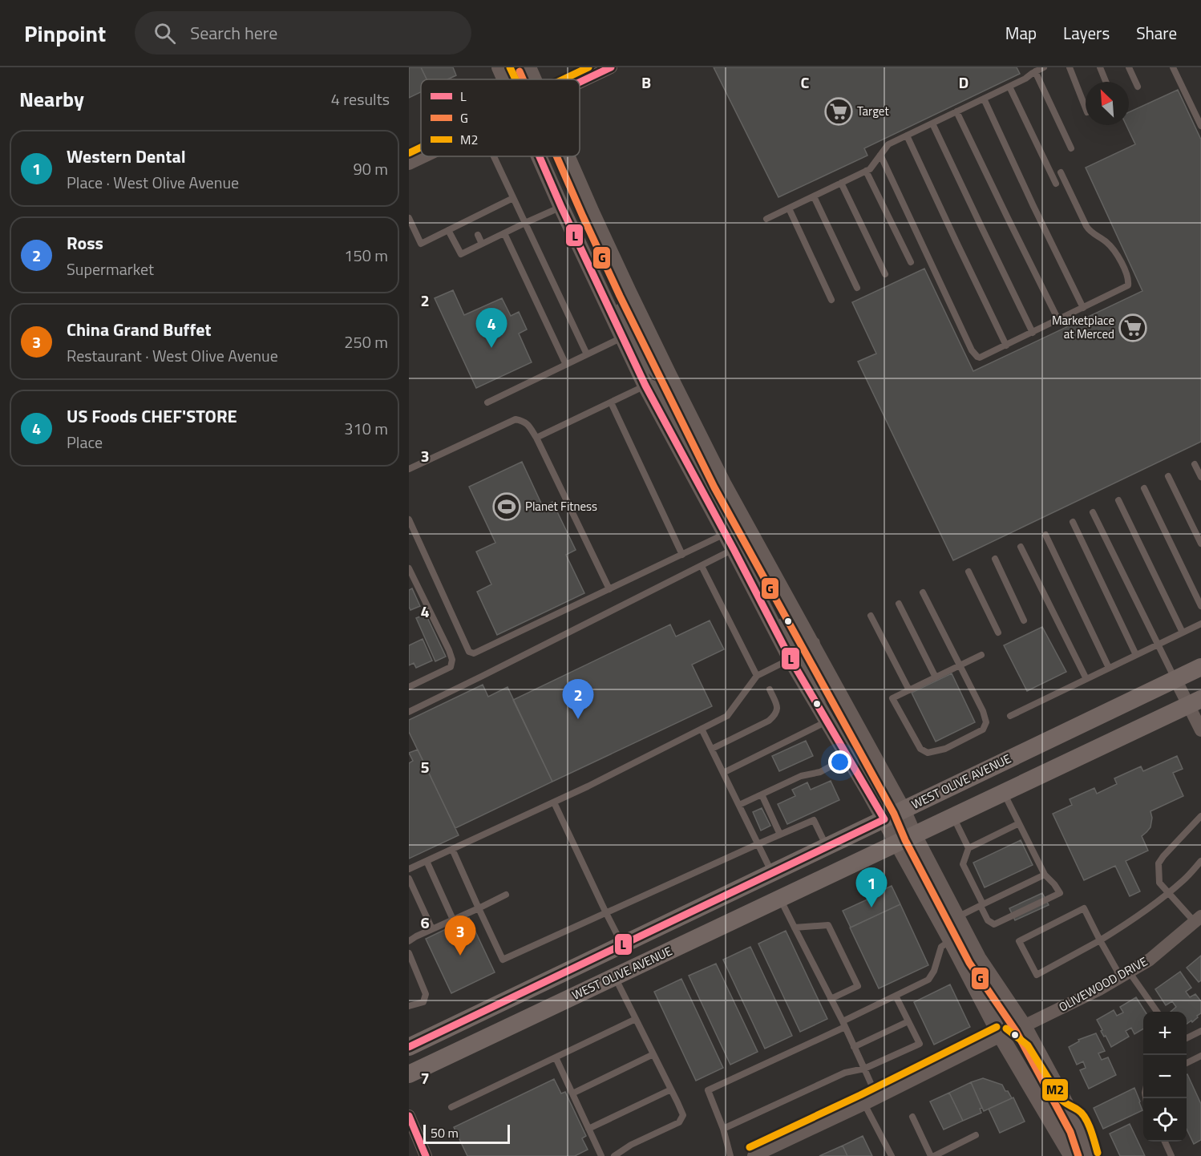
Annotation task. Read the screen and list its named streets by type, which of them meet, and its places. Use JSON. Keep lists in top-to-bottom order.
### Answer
{
  "streets": {
    "main road": ["WEST OLIVE AVENUE"],
    "street": ["OLIVEWOOD DRIVE"]
  },
  "places": {
    "supermarket": ["Target", "Marketplace at Merced"],
    "sports": ["Planet Fitness"]
  },
  "lines": ["transit line L", "transit line M2", "transit line G"],
  "legend": ["L", "G", "M2"],
  "scale_bar": "50 m",
  "north": "top left",
  "page": {
    "header": "Pinpoint",
    "search": "Search here",
    "nav": ["Map", "Layers", "Share"],
    "heading": ["Nearby", "4 results"],
    "list": [
      {
        "mark": "1",
        "name": "Western Dental",
        "note": "Place · West Olive Avenue",
        "value": "90 m"
      },
      {
        "mark": "2",
        "name": "Ross",
        "note": "Supermarket",
        "value": "150 m"
      },
      {
        "mark": "3",
        "name": "China Grand Buffet",
        "note": "Restaurant · West Olive Avenue",
        "value": "250 m"
      },
      {
        "mark": "4",
        "name": "US Foods CHEF'STORE",
        "note": "Place",
        "value": "310 m"
      }
    ],
    "pins": [
      "4",
      "2",
      "1",
      "3"
    ],
    "map_buttons": ["+", "−"],
    "scale": "50 m"
  },
  "grid": {
    "columns": ["B", "C", "D"],
    "rows": [
      "2",
      "3",
      "4",
      "5",
      "6",
      "7"
    ]
  }
}
